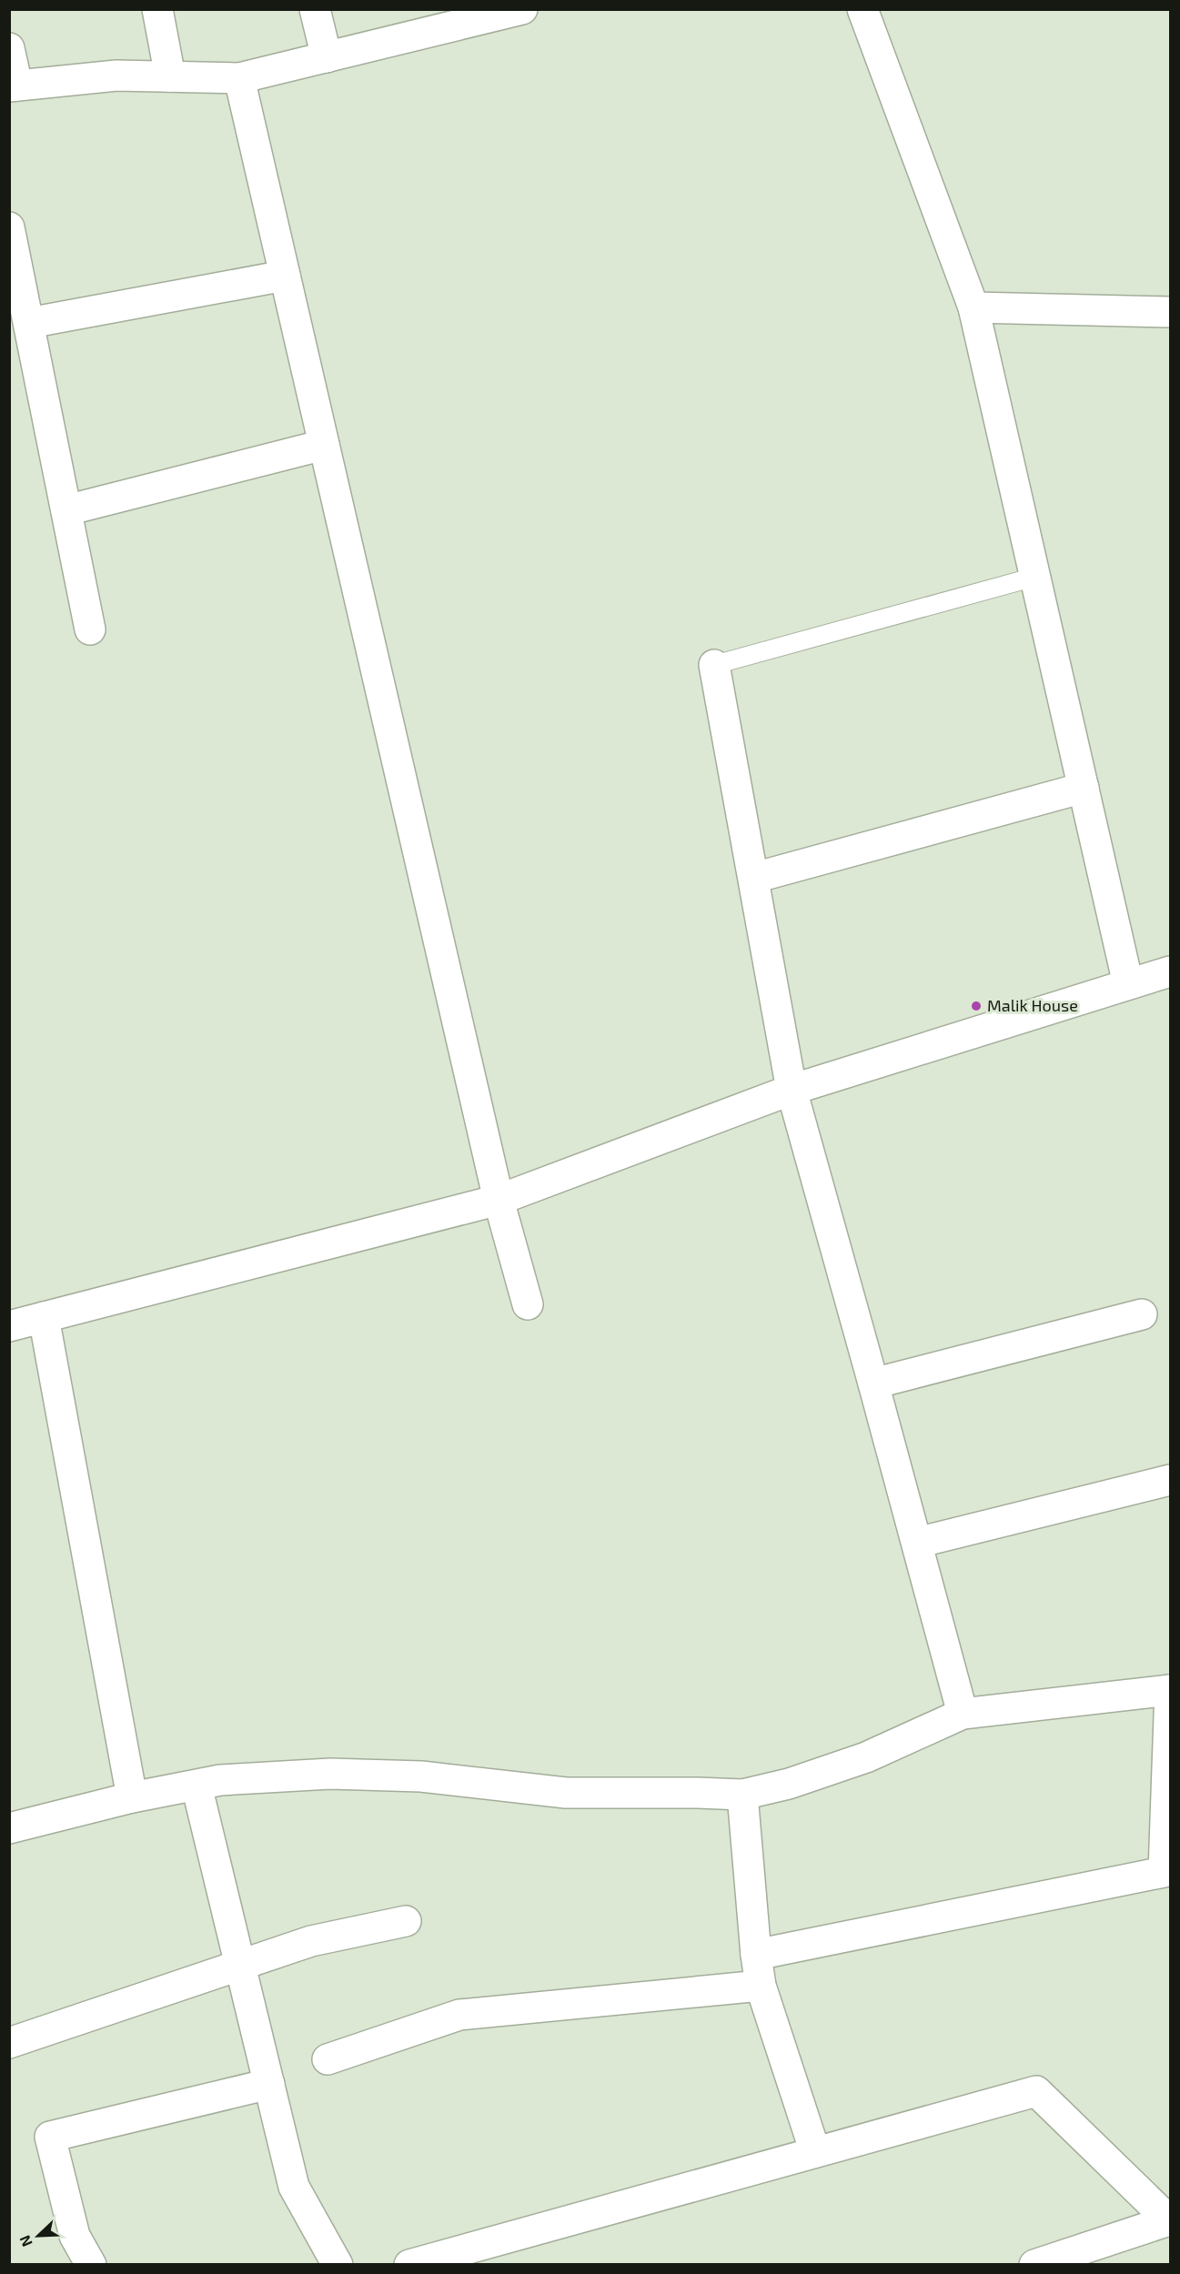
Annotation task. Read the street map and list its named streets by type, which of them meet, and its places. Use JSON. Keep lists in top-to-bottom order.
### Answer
{
  "places": ["Malik House"],
  "north": "bottom left"
}
